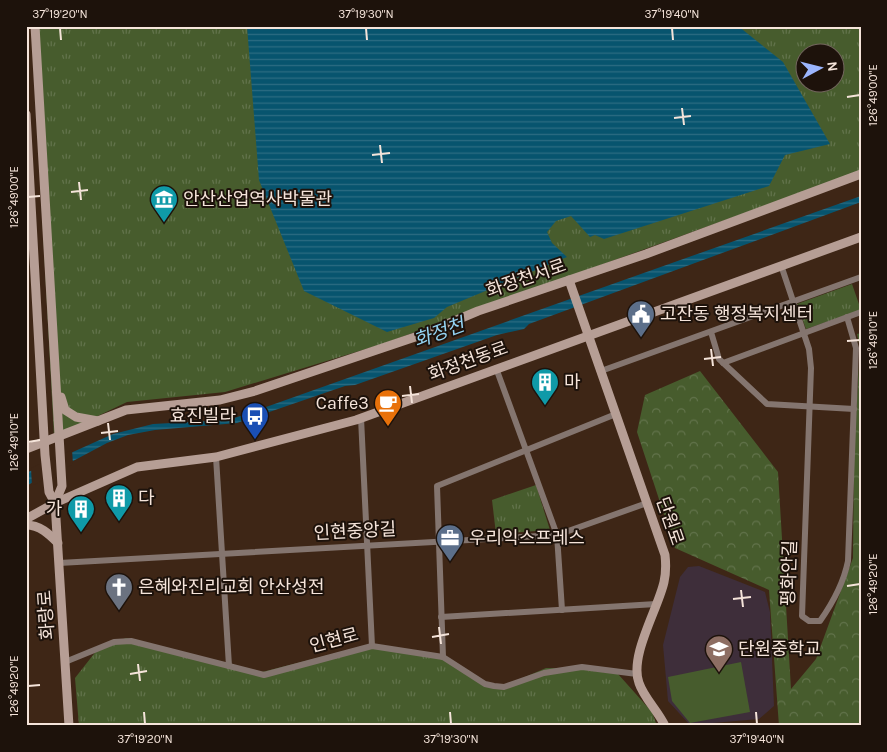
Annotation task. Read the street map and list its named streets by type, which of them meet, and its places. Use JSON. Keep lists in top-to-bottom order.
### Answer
{
  "streets": {
    "street": [
      "화정천서로",
      "화정천동로",
      "단원로",
      "인현중앙길",
      "평화안길",
      "화랑로",
      "인현로"
    ]
  },
  "crossings": [
    ["화정천서로", "단원로"],
    ["화정천서로", "화랑로"],
    ["화정천동로", "단원로"],
    ["화정천동로", "평화안길"],
    ["화정천동로", "화랑로"],
    ["단원로", "인현중앙길"],
    ["단원로", "인현로"],
    ["인현중앙길", "화랑로"],
    ["화랑로", "인현로"]
  ],
  "water": ["화정천"],
  "places": {
    "museum": ["안산산업역사박물관"],
    "public building": ["고잔동 행정복지센터"],
    "building": ["마", "다", "가"],
    "cafe": ["Caffe3"],
    "bus stop": ["효진빌라"],
    "office": ["우리익스프레스"],
    "church": ["은혜와진리교회 안산성전"],
    "school or university": ["단원중학교"]
  },
  "north": "right",
  "coordinates": [
    "37°19'20\"N",
    "37°19'30\"N",
    "37°19'40\"N",
    "126°49'00\"E",
    "126°49'10\"E",
    "126°49'20\"E"
  ]
}
